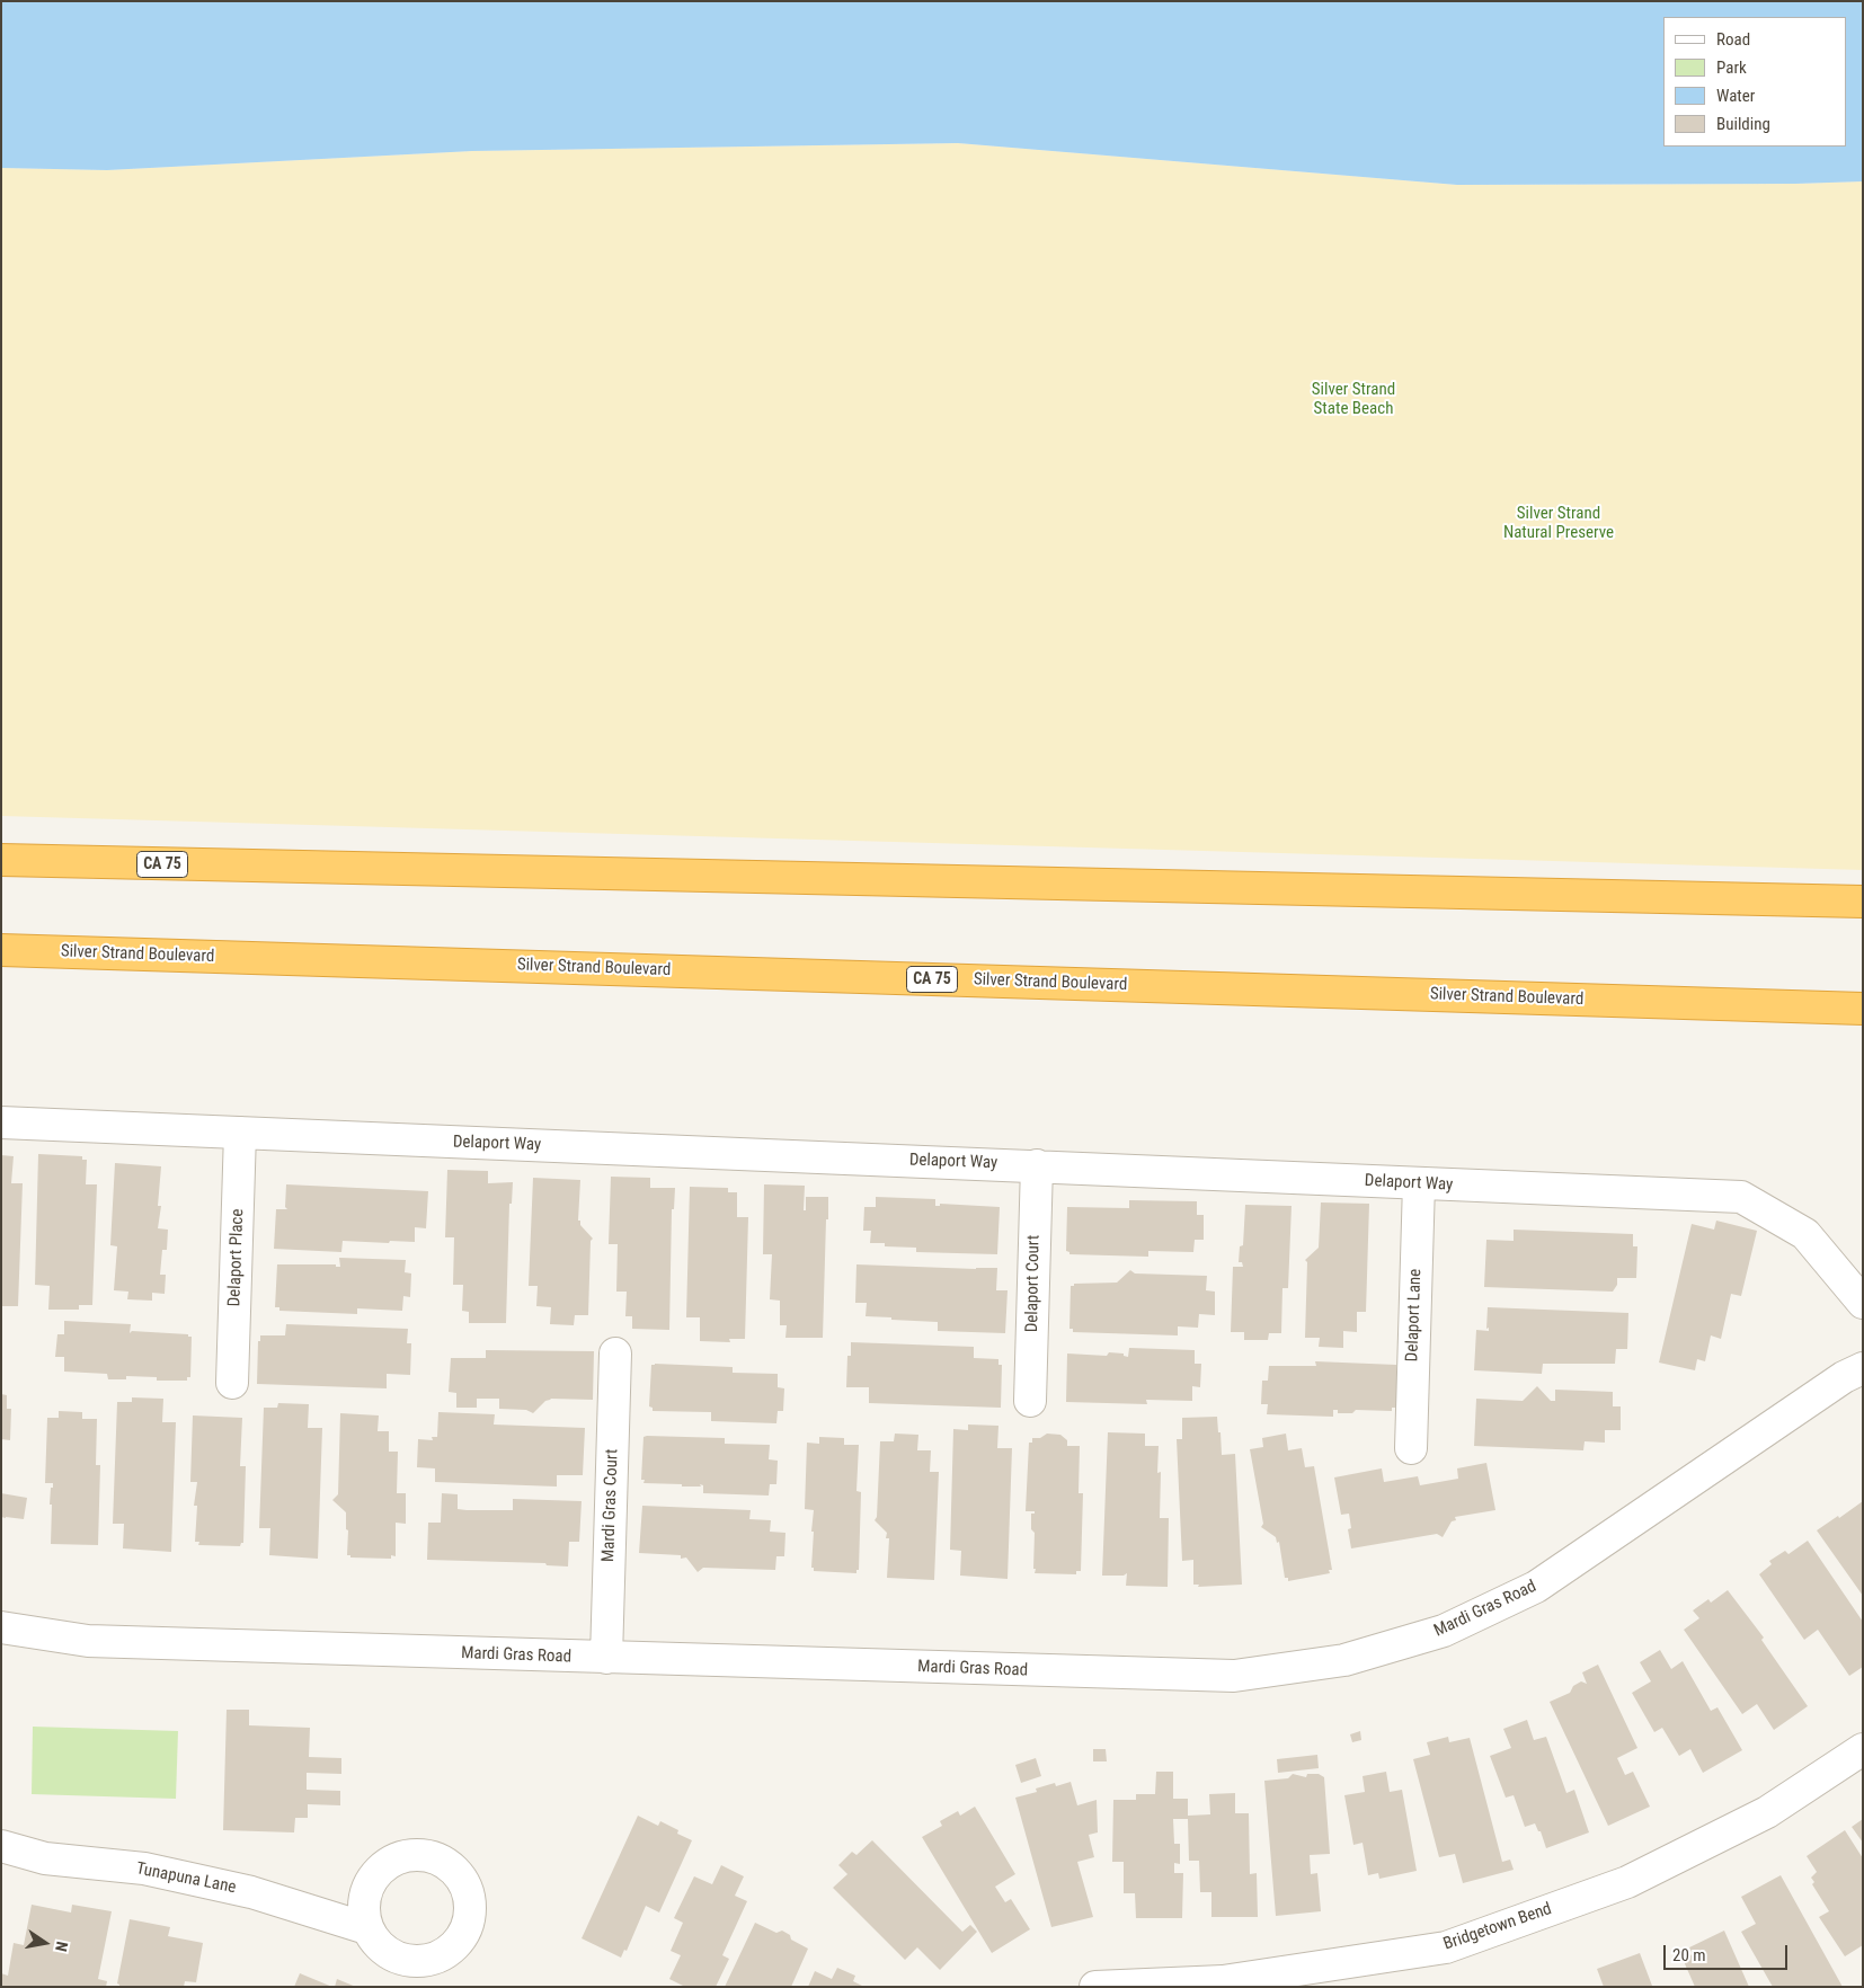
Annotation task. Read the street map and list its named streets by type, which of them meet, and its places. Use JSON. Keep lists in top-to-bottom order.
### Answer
{
  "streets": {
    "highway": ["CA 75", "Silver Strand Boulevard"],
    "street": [
      "Delaport Way",
      "Delaport Place",
      "Delaport Court",
      "Delaport Lane",
      "Mardi Gras Court",
      "Mardi Gras Road",
      "Tunapuna Lane",
      "Bridgetown Bend"
    ]
  },
  "crossings": [
    ["Delaport Way", "Delaport Place"],
    ["Delaport Way", "Delaport Court"],
    ["Delaport Way", "Delaport Lane"],
    ["Mardi Gras Court", "Mardi Gras Road"]
  ],
  "parks": ["Silver Strand State Beach", "Silver Strand Natural Preserve"],
  "legend": [
    "Road",
    "Park",
    "Water",
    "Building"
  ],
  "scale_bar": "20 m",
  "north": "right"
}
